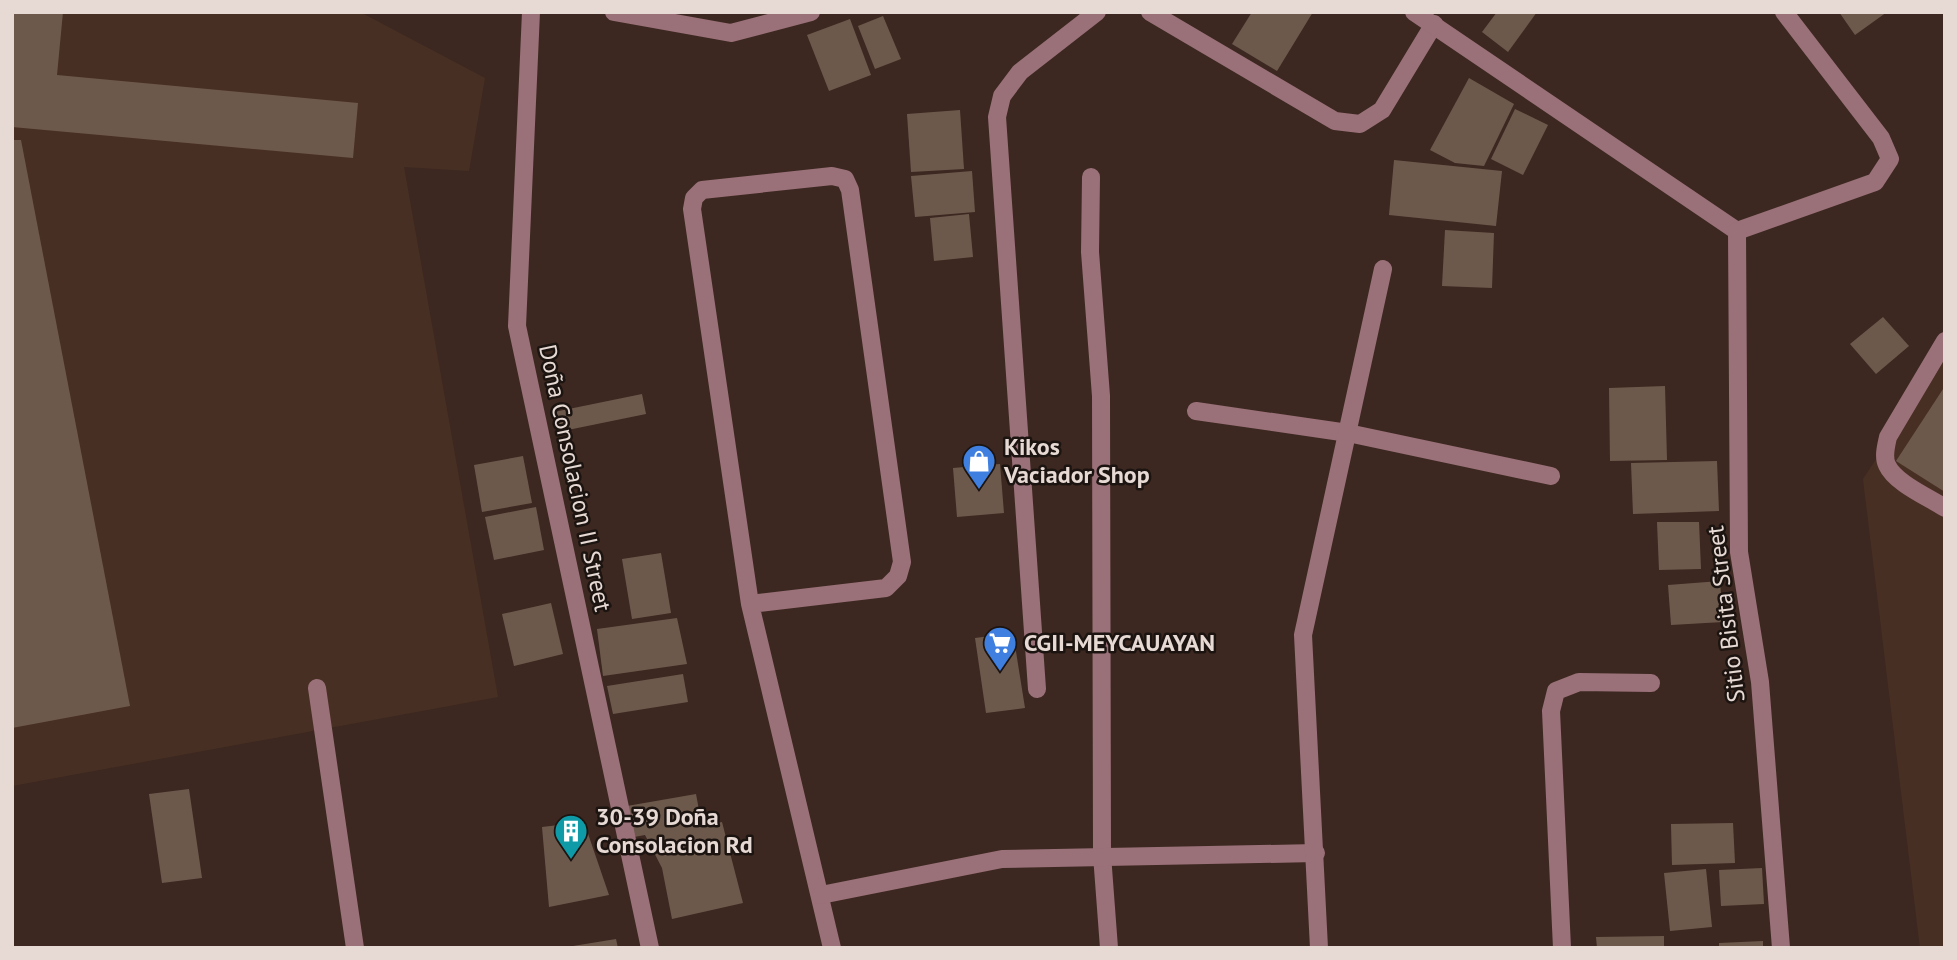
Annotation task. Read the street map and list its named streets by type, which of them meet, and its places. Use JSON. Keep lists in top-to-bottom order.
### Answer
{
  "streets": {
    "street": ["Doña Consolacion II Street", "Sitio Bisita Street"]
  },
  "places": {
    "shop": ["Kikos Vaciador Shop"],
    "supermarket": ["CGII-MEYCAUAYAN"],
    "building": ["30-39 Doña Consolacion Rd"]
  }
}
